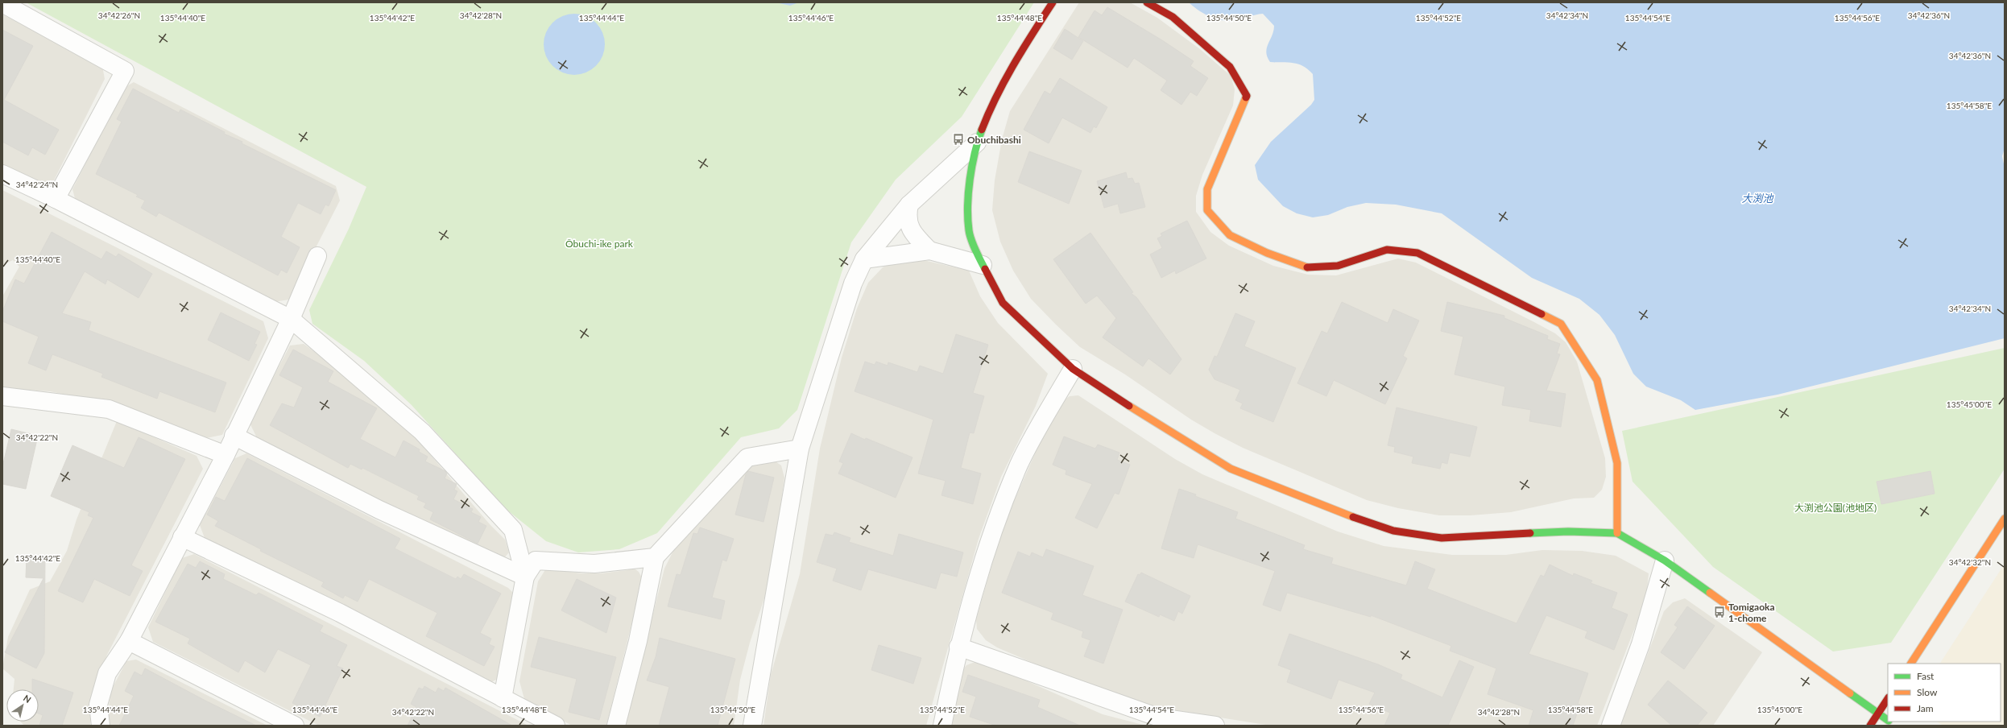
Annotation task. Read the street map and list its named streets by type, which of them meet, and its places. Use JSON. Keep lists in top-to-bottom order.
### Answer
{
  "water": ["大渕池"],
  "parks": ["Ōbuchi-ike park", "大渕池公園(池地区)"],
  "places": {
    "bus stop": ["Obuchibashi", "Tomigaoka 1-chome"]
  },
  "legend": ["Fast", "Slow", "Jam"],
  "north": "top right",
  "coordinates": [
    "34°42'26\"N",
    "34°42'28\"N",
    "34°42'34\"N",
    "34°42'36\"N",
    "135°44'40\"E",
    "135°44'42\"E",
    "135°44'44\"E",
    "135°44'46\"E",
    "135°44'48\"E",
    "135°44'50\"E",
    "135°44'52\"E",
    "135°44'54\"E",
    "135°44'56\"E",
    "135°44'58\"E",
    "34°42'24\"N",
    "135°45'00\"E",
    "34°42'22\"N",
    "34°42'32\"N"
  ]
}
